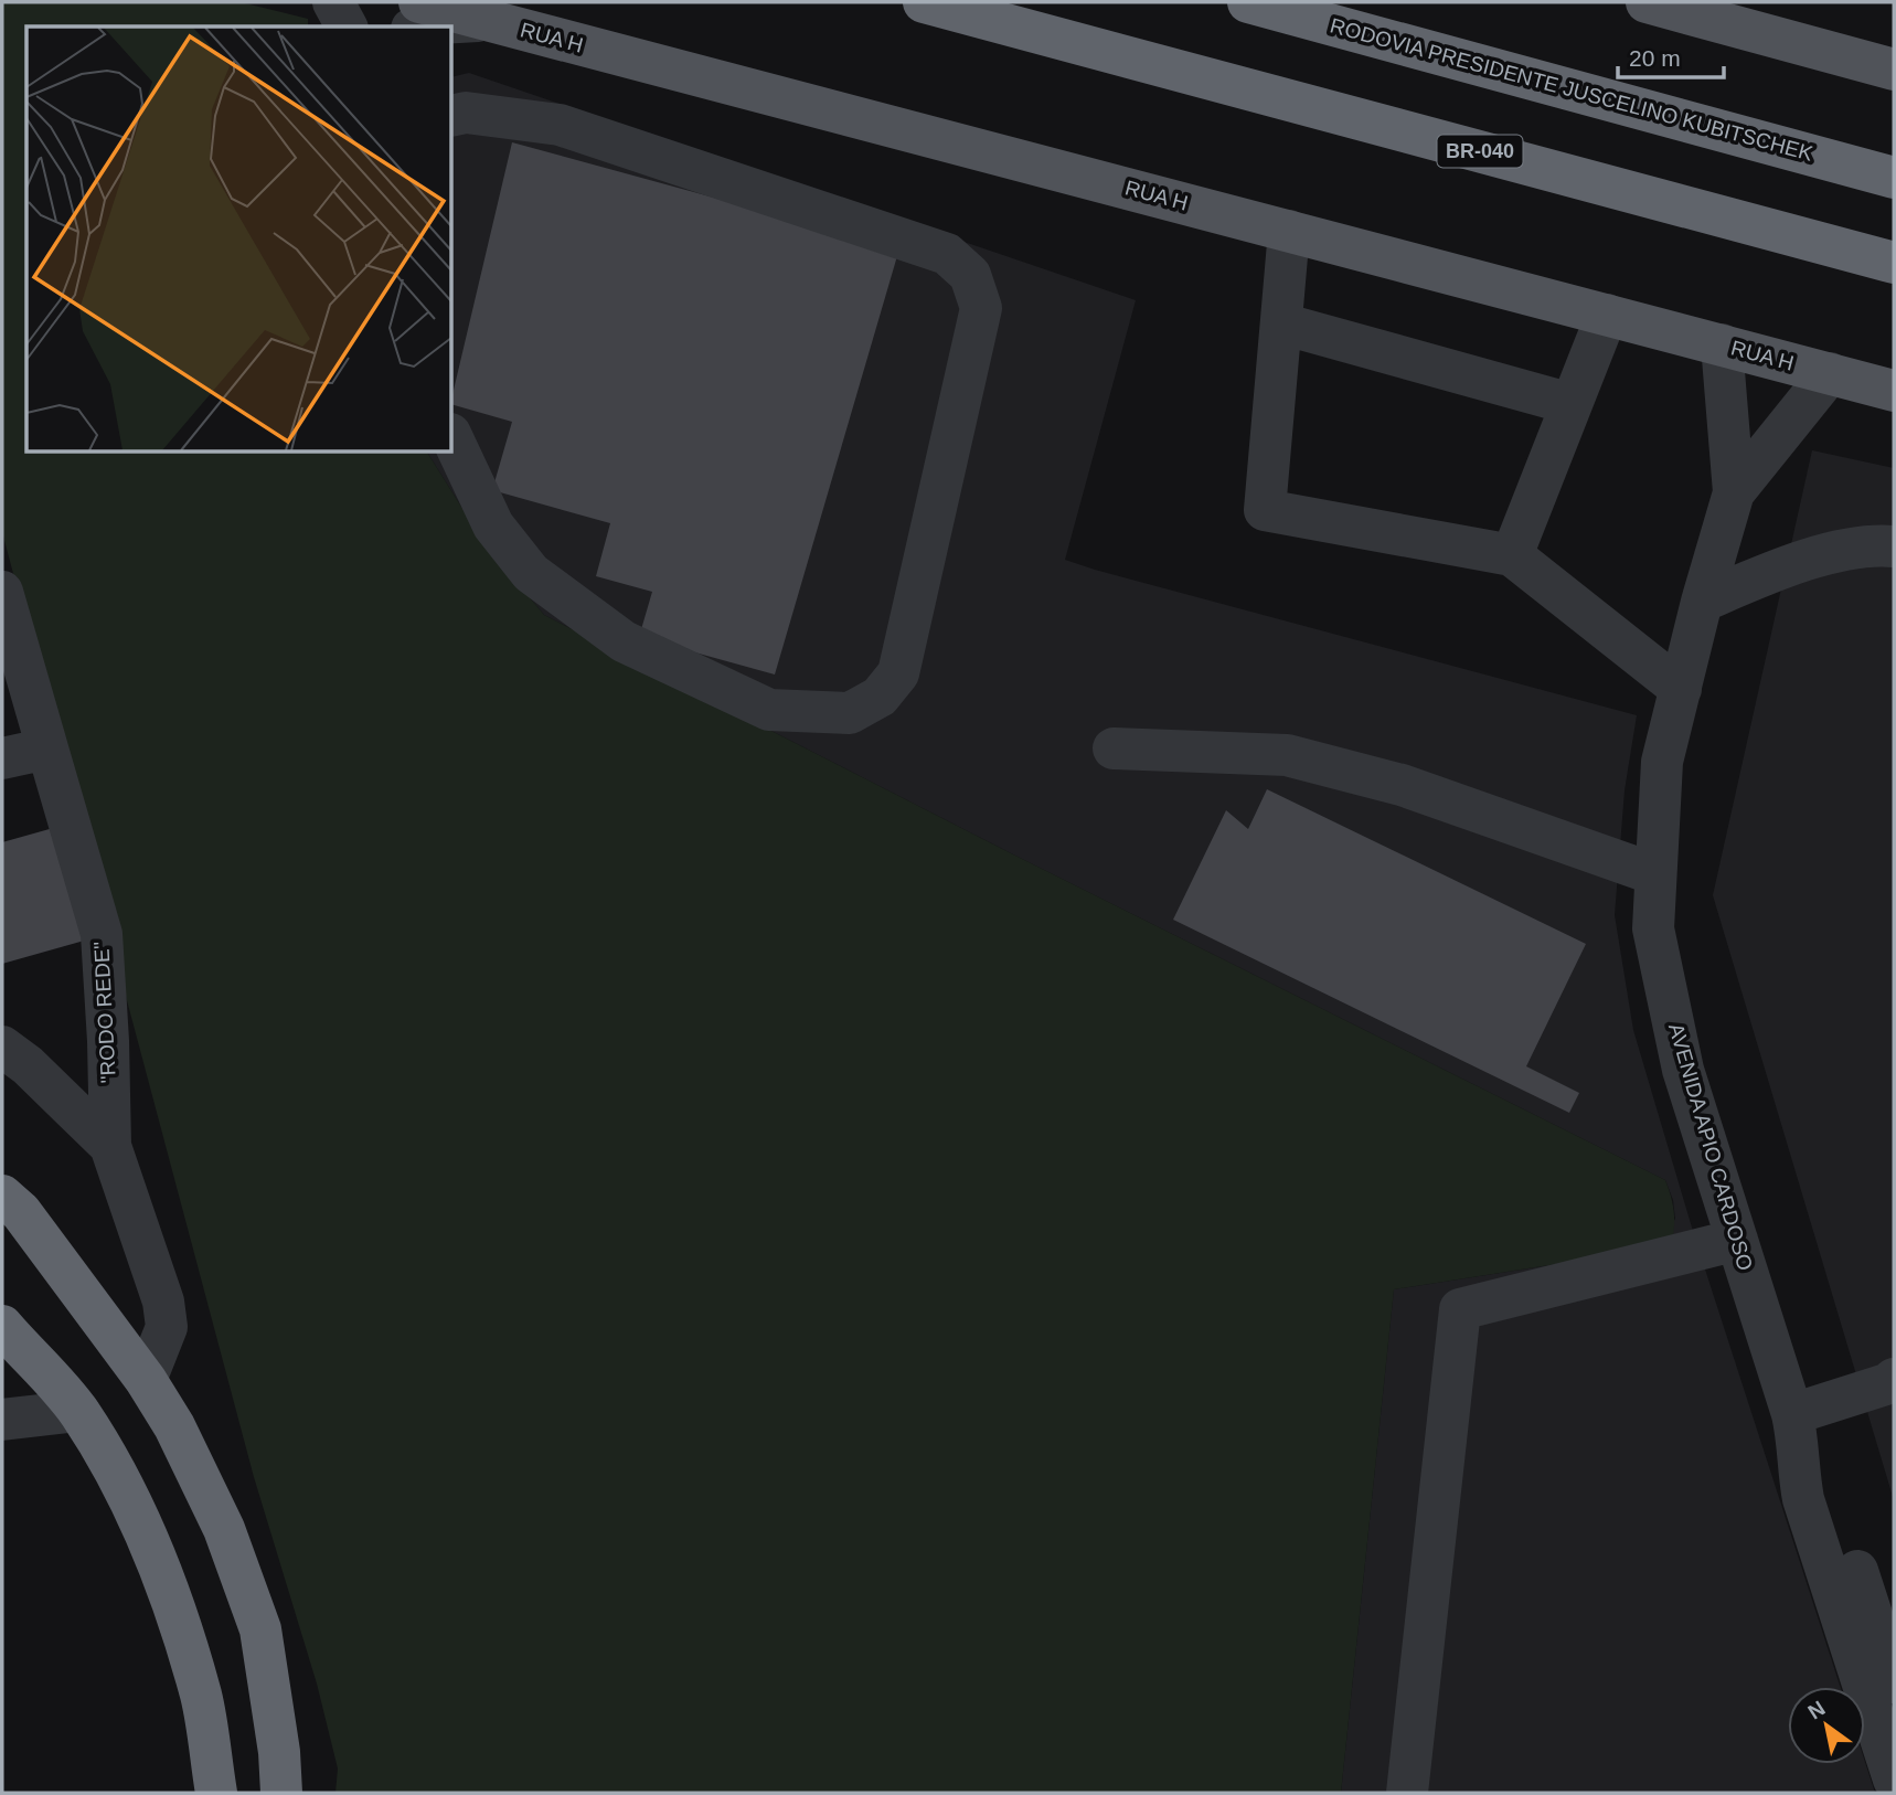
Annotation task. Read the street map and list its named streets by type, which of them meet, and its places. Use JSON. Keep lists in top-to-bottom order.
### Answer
{
  "streets": {
    "highway": ["RODOVIA PRESIDENTE JUSCELINO KUBITSCHEK", "BR-040"],
    "main road": ["RUA H"],
    "street": ["\"RODO REDE\"", "AVENIDA APIO CARDOSO"]
  },
  "crossings": [
    ["RUA H", "AVENIDA APIO CARDOSO"]
  ],
  "scale_bar": "20 m",
  "north": "top left"
}
